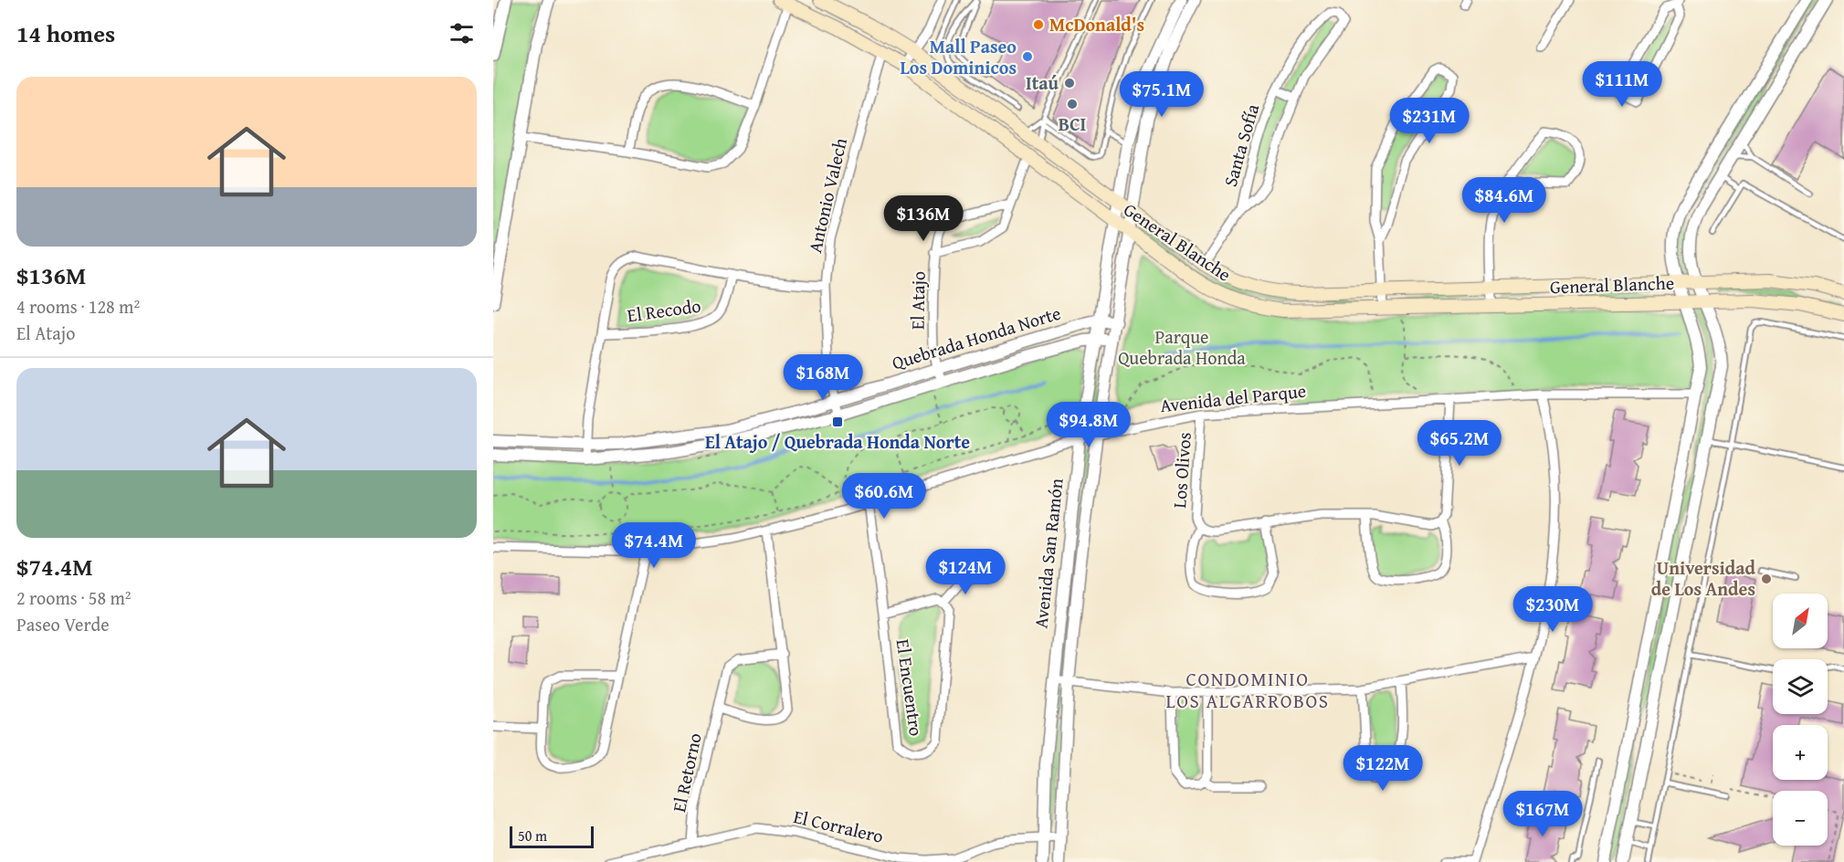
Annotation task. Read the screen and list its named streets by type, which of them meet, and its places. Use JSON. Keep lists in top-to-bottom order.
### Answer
{
  "streets": {
    "main road": ["General Blanche"],
    "street": [
      "Santa Sofía",
      "Antonio Valech",
      "El Atajo",
      "El Recodo",
      "Quebrada Honda Norte",
      "Avenida del Parque",
      "Los Olivos",
      "Avenida San Ramón",
      "El Encuentro",
      "El Retorno",
      "El Corralero"
    ]
  },
  "crossings": [
    ["Santa Sofía", "General Blanche"],
    ["Antonio Valech", "General Blanche"],
    ["Antonio Valech", "El Recodo"],
    ["Antonio Valech", "Quebrada Honda Norte"],
    ["General Blanche", "El Atajo"],
    ["General Blanche", "Avenida San Ramón"],
    ["El Atajo", "Quebrada Honda Norte"],
    ["El Recodo", "Quebrada Honda Norte"],
    ["Quebrada Honda Norte", "Avenida San Ramón"],
    ["Avenida del Parque", "Los Olivos"],
    ["Avenida del Parque", "Avenida San Ramón"],
    ["Avenida del Parque", "El Encuentro"],
    ["Avenida San Ramón", "El Corralero"],
    ["El Retorno", "El Corralero"]
  ],
  "districts": ["CONDOMINIO LOS ALGARROBOS"],
  "parks": ["Parque Quebrada Honda"],
  "places": {
    "other": [
      "McDonald's",
      "Mall Paseo Los Dominicos",
      "Itaú",
      "BCI",
      "Universidad de Los Andes"
    ],
    "transit": ["El Atajo / Quebrada Honda Norte"]
  },
  "scale_bar": "50 m",
  "north": "top right",
  "page": {
    "heading": "14 homes",
    "price": [
      "$111M",
      "$75.1M",
      "$231M",
      "$84.6M",
      "$136M",
      "$168M",
      "$94.8M",
      "$65.2M",
      "$60.6M",
      "$74.4M",
      "$124M",
      "$230M",
      "$122M",
      "$167M"
    ],
    "list": [
      {
        "name": "$136M",
        "note": "4 rooms · 128 m² · El Atajo"
      },
      {
        "name": "$74.4M",
        "note": "2 rooms · 58 m² · Paseo Verde"
      }
    ],
    "map_buttons": ["+", "−"],
    "scale": "50 m"
  }
}
